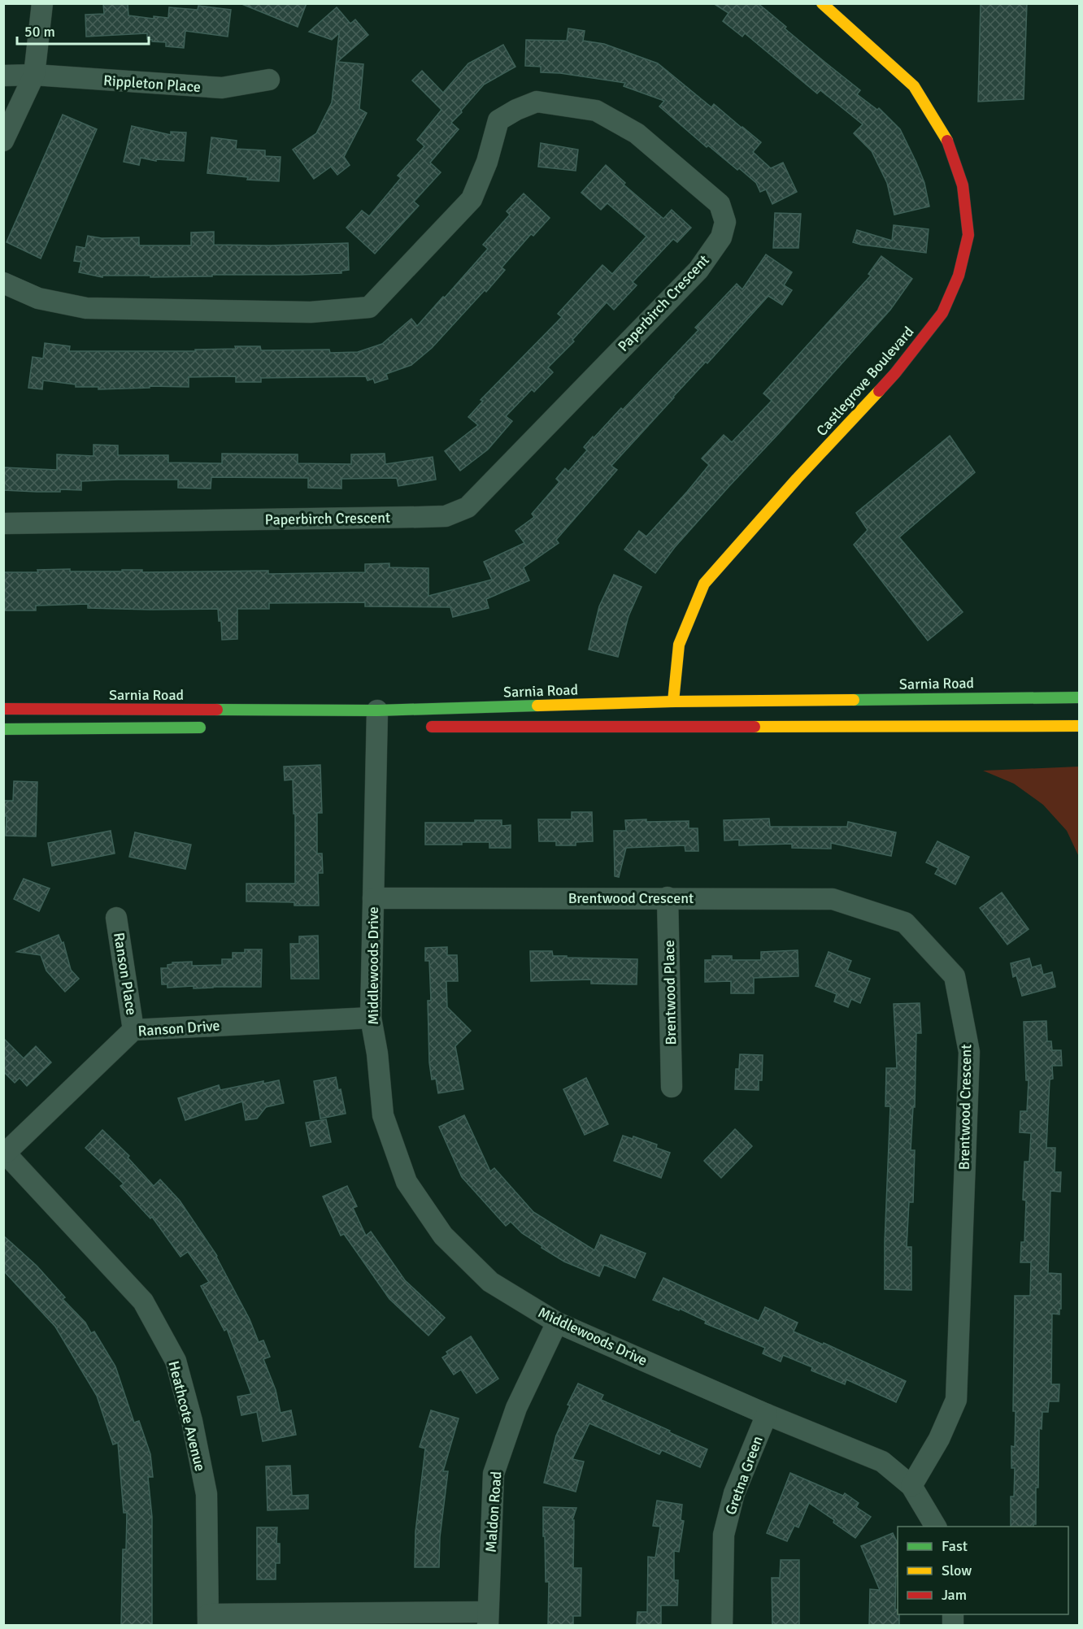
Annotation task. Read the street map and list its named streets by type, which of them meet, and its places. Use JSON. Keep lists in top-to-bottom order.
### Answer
{
  "streets": {
    "main road": ["Castlegrove Boulevard", "Sarnia Road"],
    "street": [
      "Rippleton Place",
      "Paperbirch Crescent",
      "Brentwood Crescent",
      "Middlewoods Drive",
      "Ranson Place",
      "Brentwood Place",
      "Ranson Drive",
      "Heathcote Avenue",
      "Gretna Green",
      "Maldon Road"
    ]
  },
  "crossings": [
    ["Castlegrove Boulevard", "Sarnia Road"],
    ["Sarnia Road", "Middlewoods Drive"],
    ["Brentwood Crescent", "Middlewoods Drive"],
    ["Brentwood Crescent", "Brentwood Place"],
    ["Middlewoods Drive", "Ranson Drive"],
    ["Middlewoods Drive", "Gretna Green"],
    ["Middlewoods Drive", "Maldon Road"],
    ["Ranson Place", "Ranson Drive"],
    ["Ranson Drive", "Heathcote Avenue"]
  ],
  "legend": ["Fast", "Slow", "Jam"],
  "scale_bar": "50 m"
}
